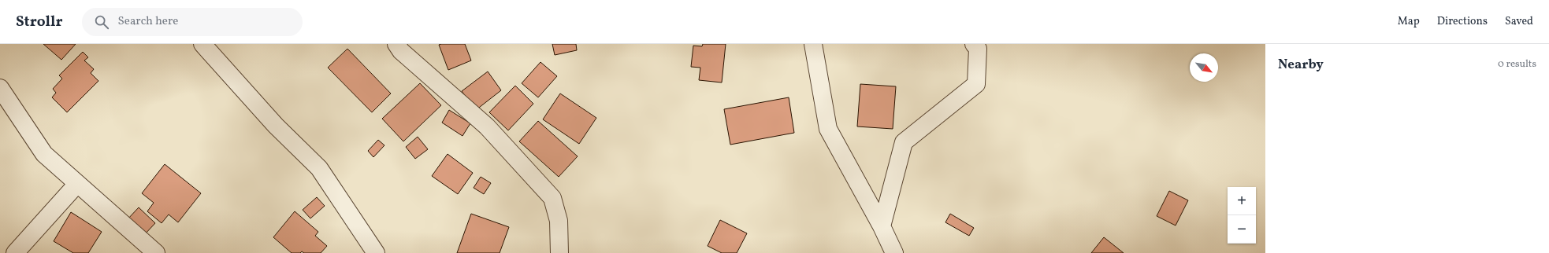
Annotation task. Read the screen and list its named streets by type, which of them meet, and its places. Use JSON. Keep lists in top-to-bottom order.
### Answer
{
  "north": "bottom right",
  "page": {
    "header": "Strollr",
    "search": "Search here",
    "nav": ["Map", "Directions", "Saved"],
    "heading": ["Nearby", "0 results"],
    "map_buttons": ["+", "−"]
  }
}
